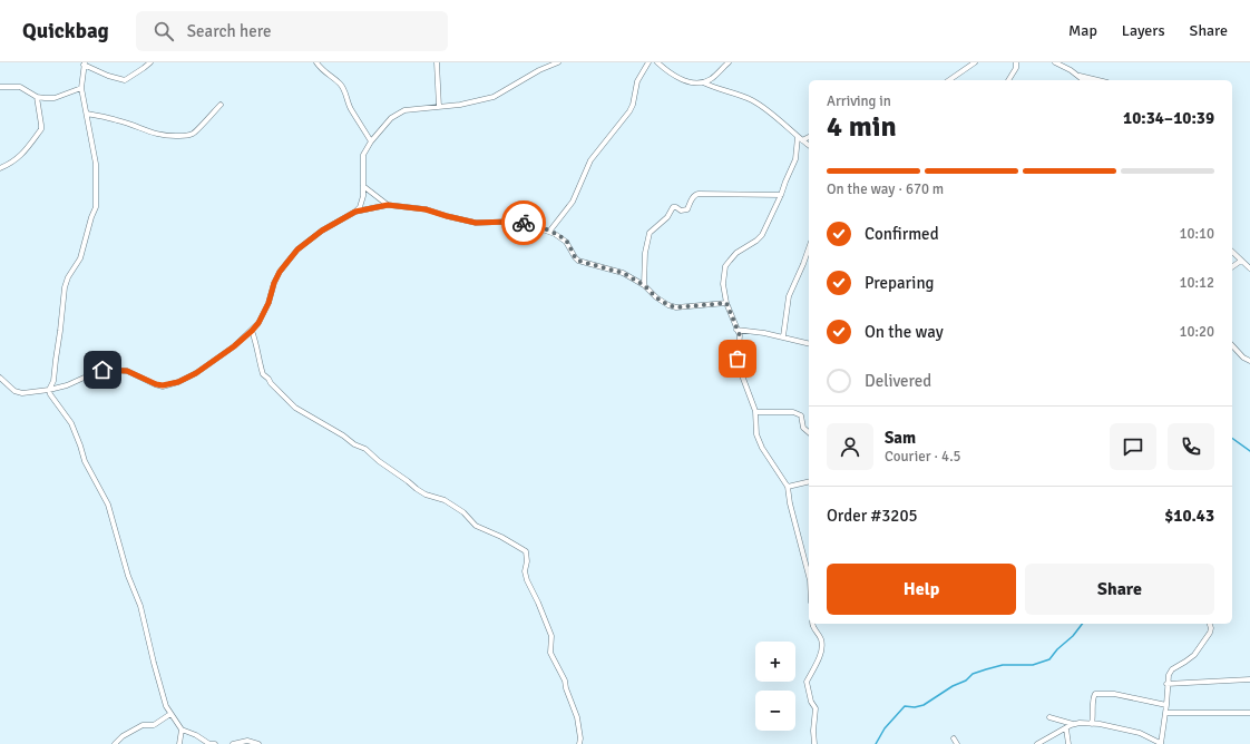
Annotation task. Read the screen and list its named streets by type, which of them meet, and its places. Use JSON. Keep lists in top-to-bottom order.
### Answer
{
  "page": {
    "header": "Quickbag",
    "search": "Search here",
    "nav": ["Map", "Layers", "Share"],
    "heading": ["4 min", "Arriving in", "10:34–10:39"],
    "panel": [
      "Sam",
      "Courier · 4.5",
      "Order #3205",
      "$10.43"
    ],
    "bar": "On the way · 670 m",
    "list": [
      ["Confirmed", "10:10"],
      ["Preparing", "10:12"],
      ["On the way", "10:20"],
      "Delivered"
    ],
    "buttons": ["Help", "Share"],
    "map_buttons": ["+", "−"]
  }
}
